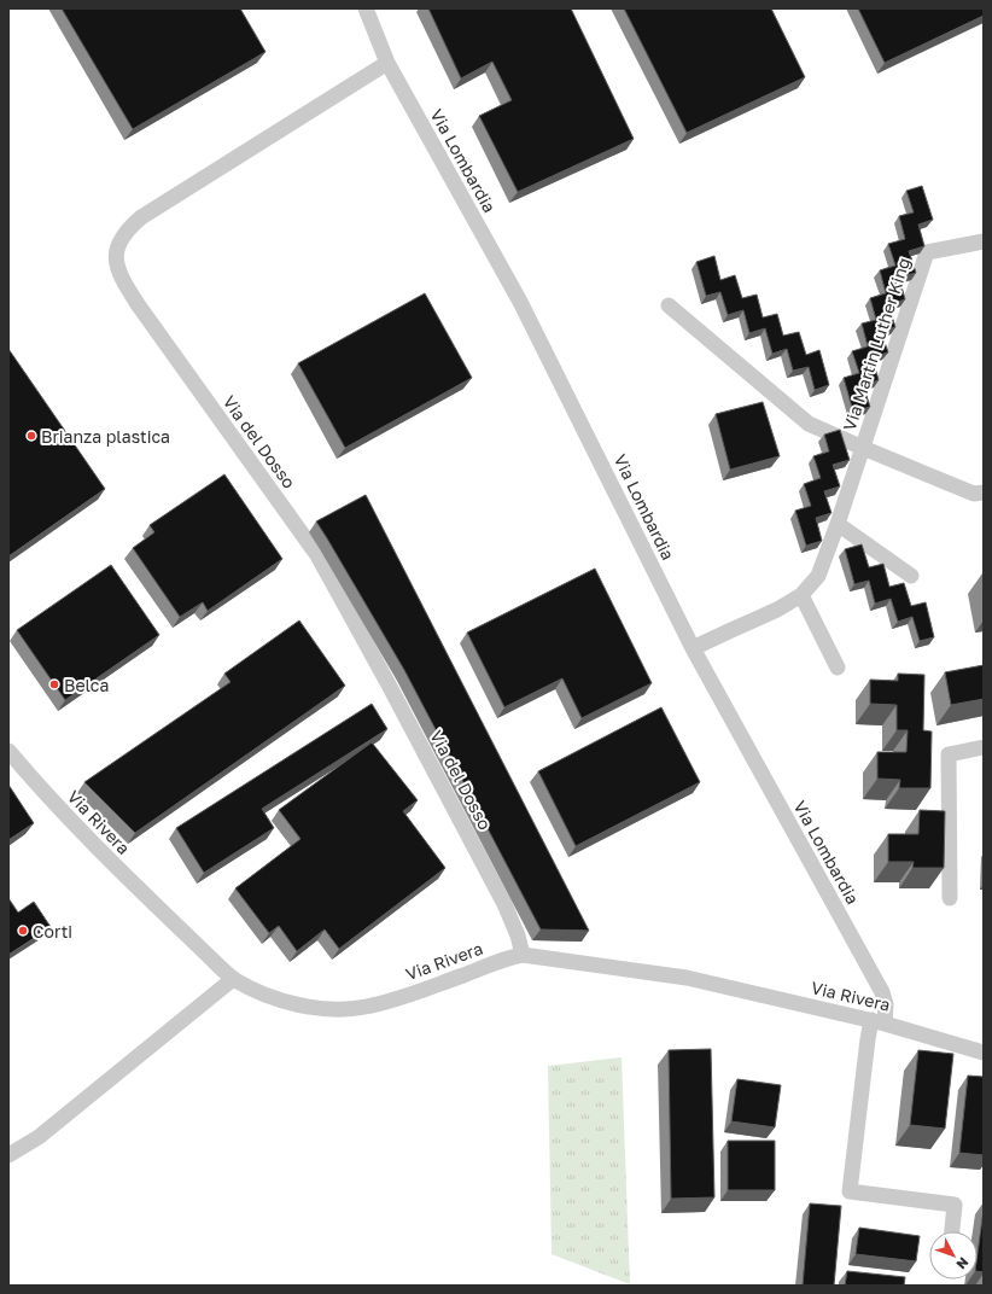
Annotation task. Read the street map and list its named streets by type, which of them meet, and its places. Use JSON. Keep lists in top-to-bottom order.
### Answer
{
  "streets": {
    "street": [
      "Via Lombardia",
      "Via Martin Luther King",
      "Via del Dosso",
      "Via Rivera"
    ]
  },
  "crossings": [
    ["Via Lombardia", "Via Martin Luther King"],
    ["Via Lombardia", "Via del Dosso"],
    ["Via Lombardia", "Via Rivera"],
    ["Via del Dosso", "Via Rivera"]
  ],
  "places": ["Brianza plastica", "Belca", "Corti"],
  "north": "bottom right"
}
